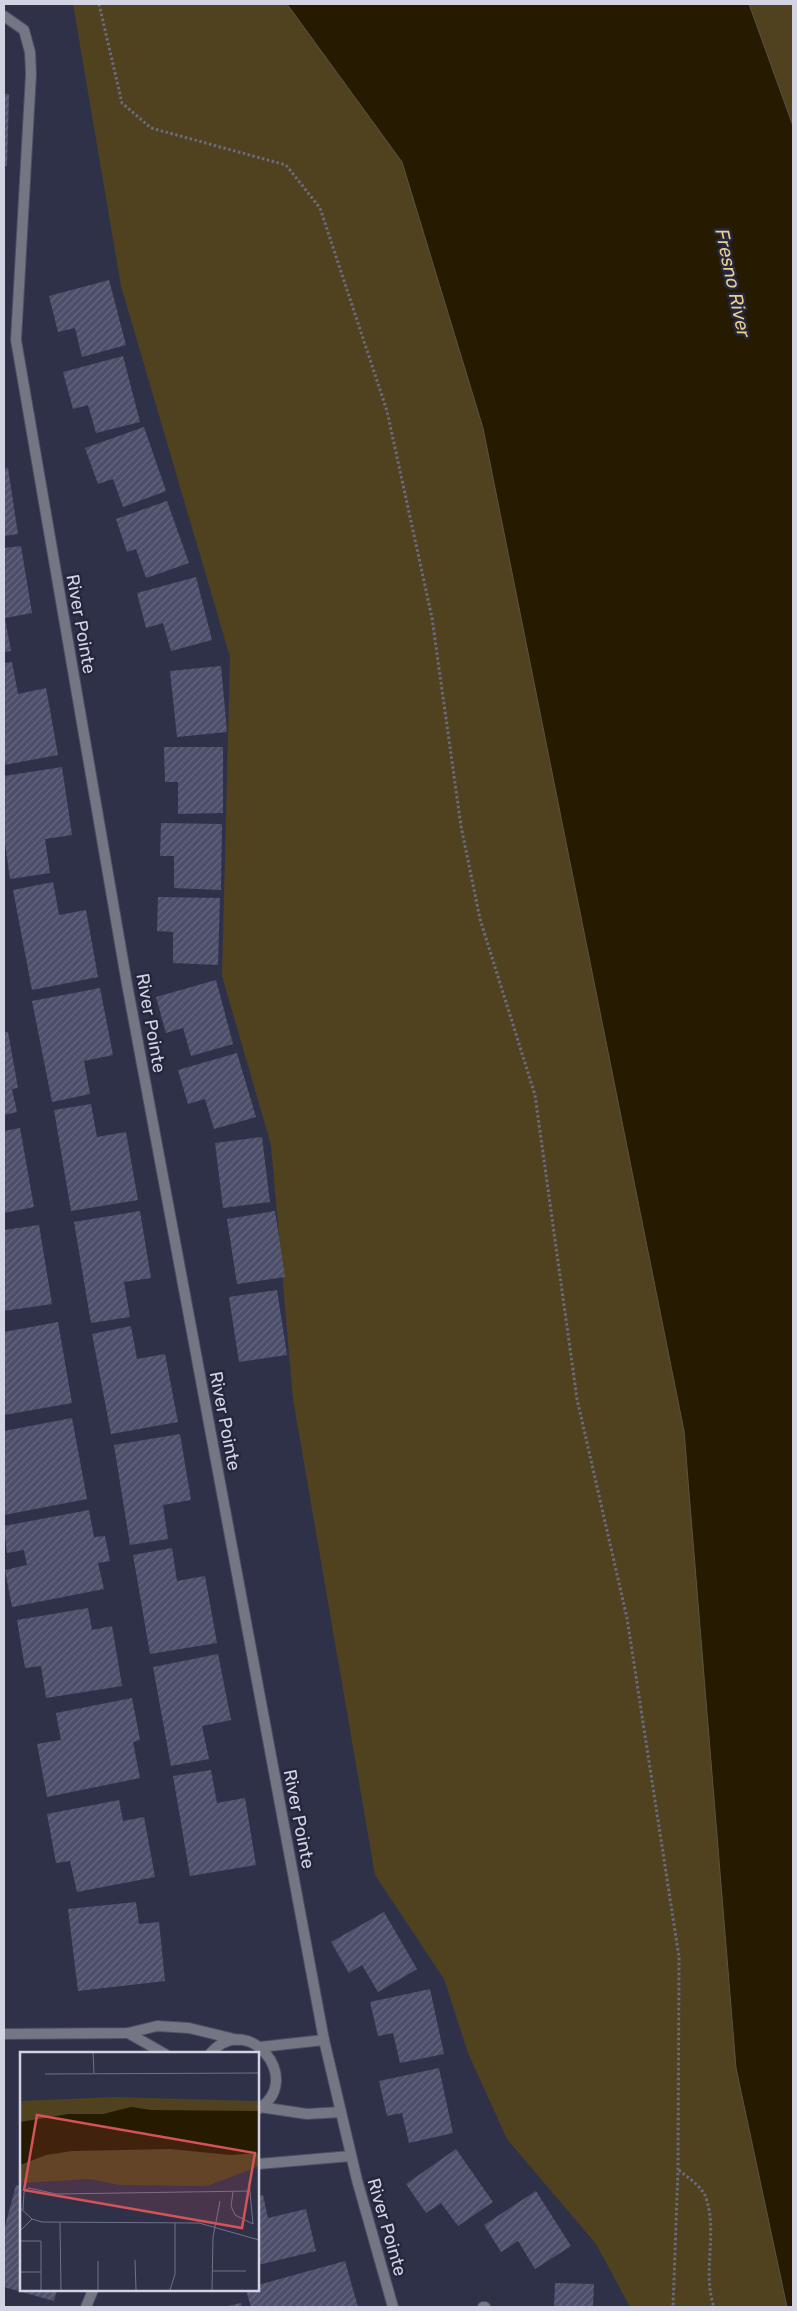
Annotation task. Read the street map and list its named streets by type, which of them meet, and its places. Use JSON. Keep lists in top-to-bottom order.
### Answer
{
  "streets": {
    "street": ["River Pointe"]
  },
  "water": ["Fresno River"]
}
